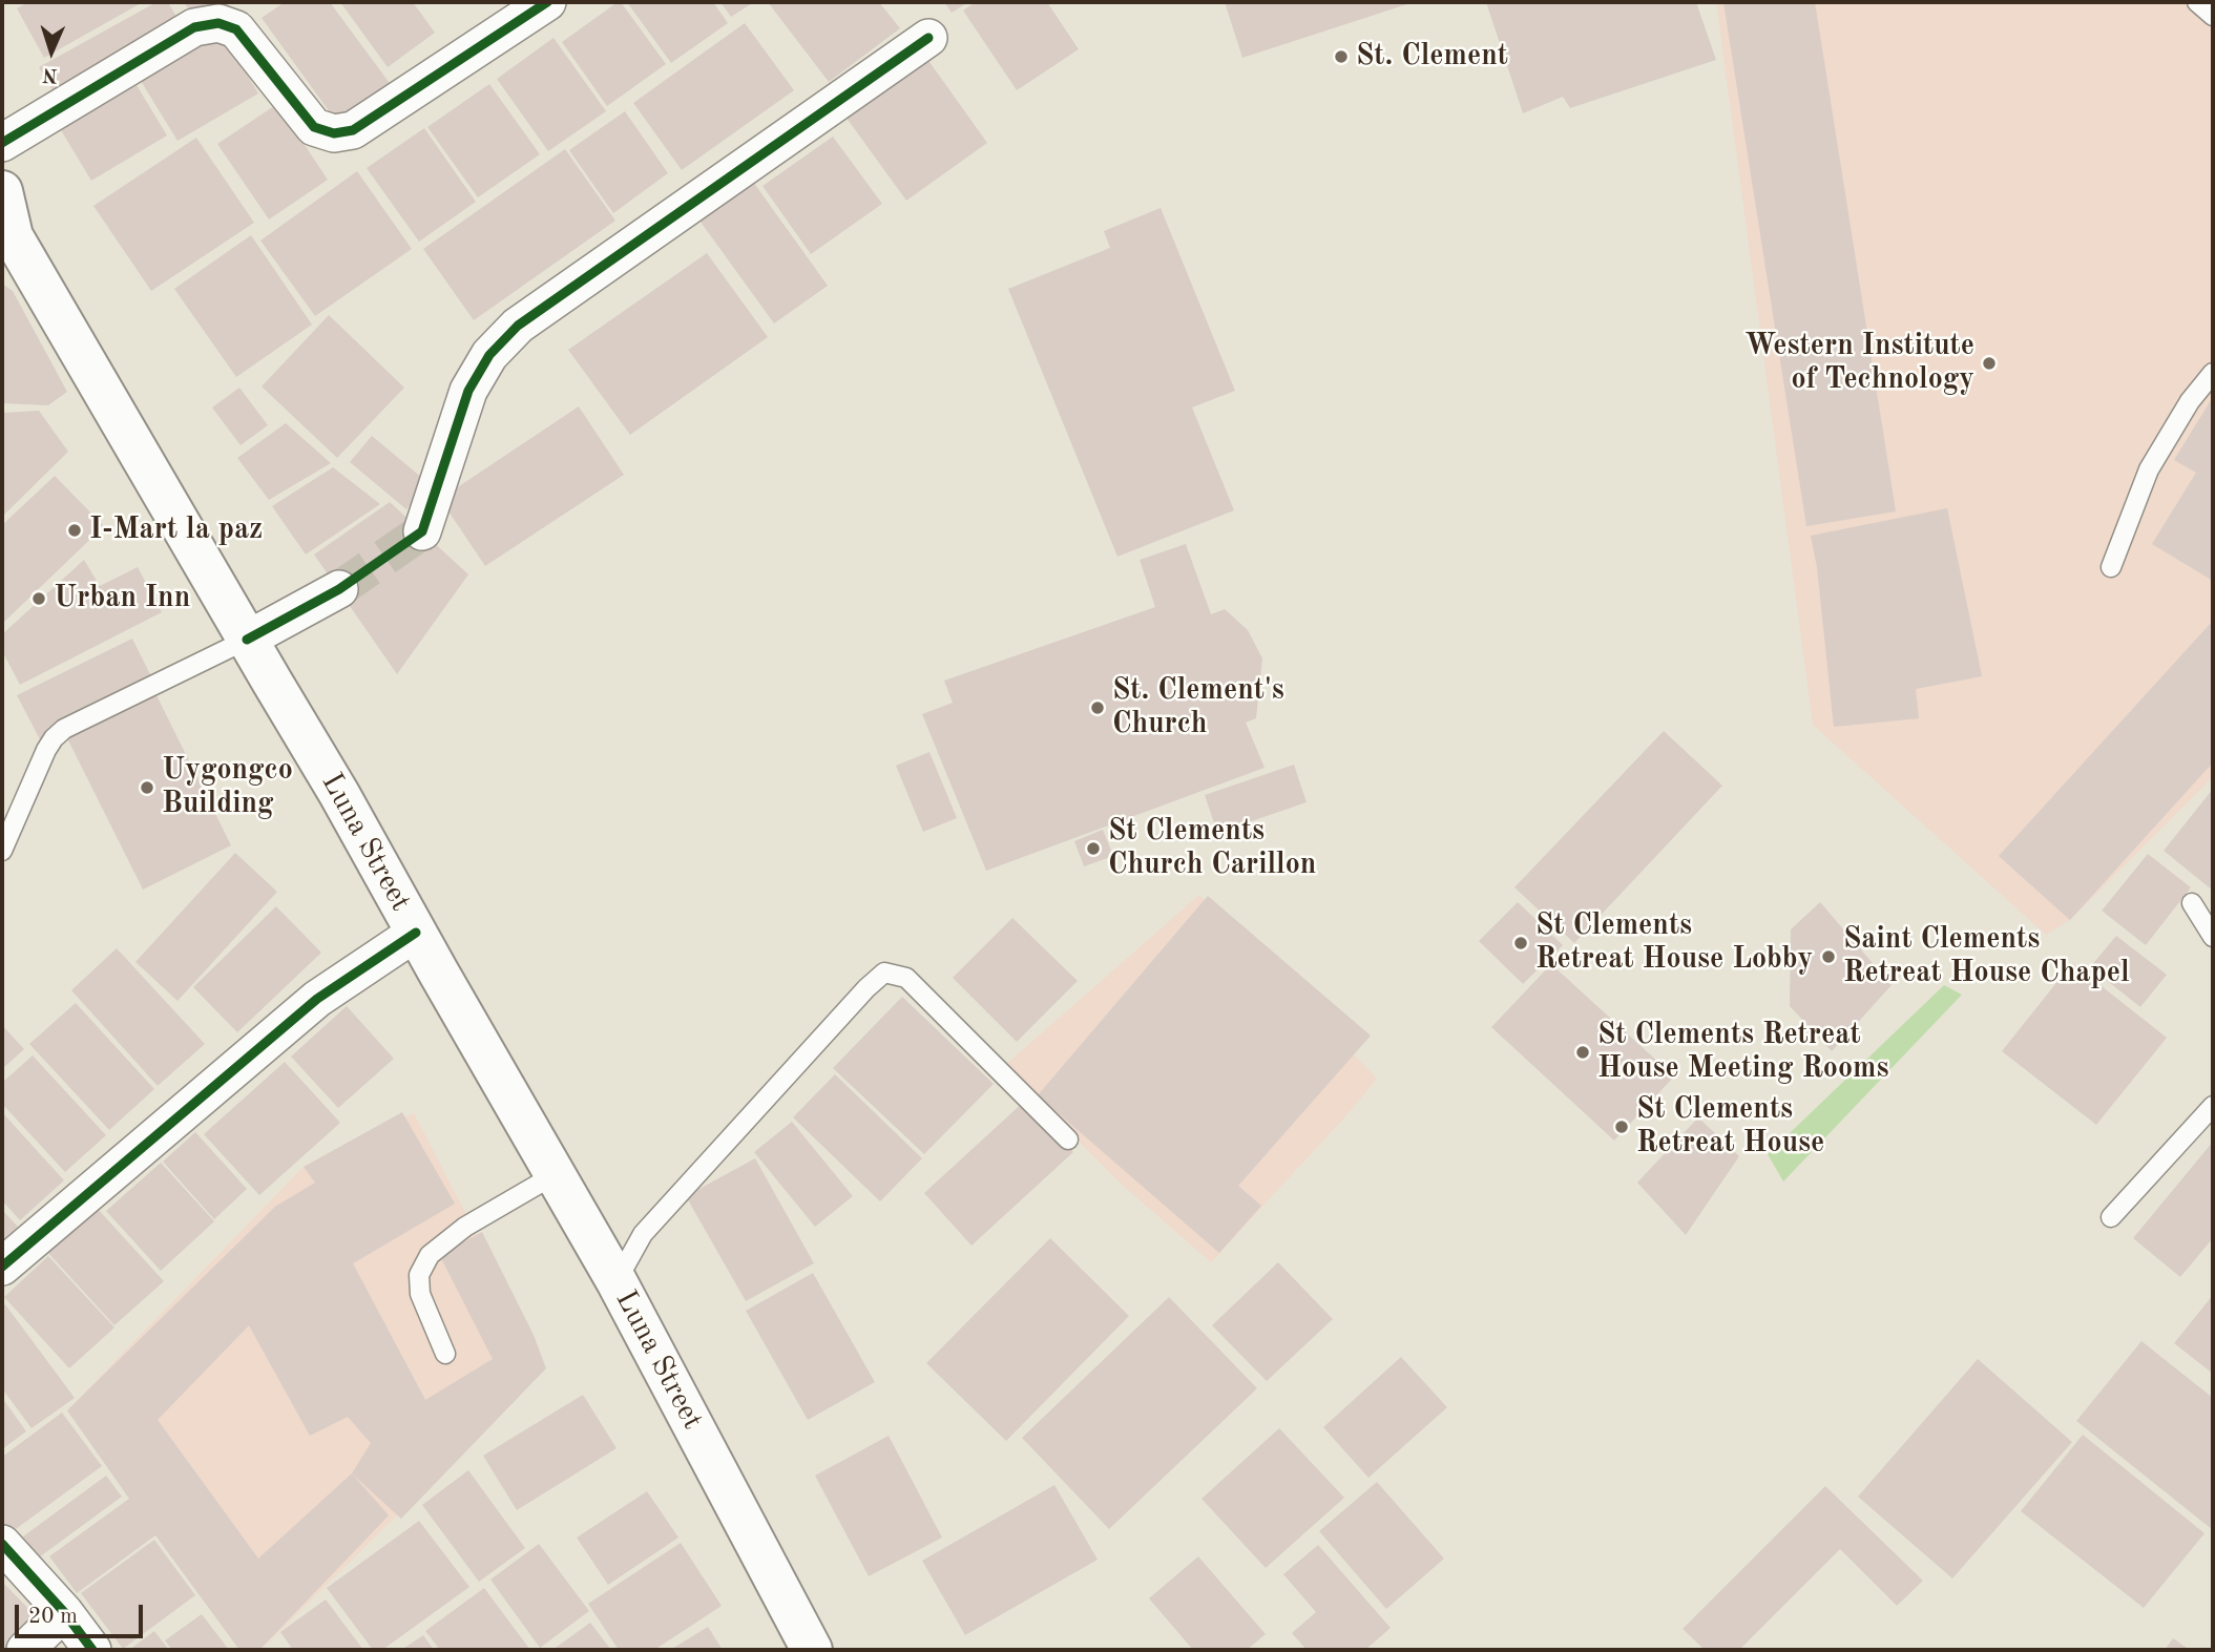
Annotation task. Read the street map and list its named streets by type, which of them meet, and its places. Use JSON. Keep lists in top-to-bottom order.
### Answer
{
  "streets": {
    "main road": ["Luna Street"]
  },
  "places": [
    "St. Clement",
    "Western Institute of Technology",
    "I-Mart la paz",
    "Urban Inn",
    "St. Clement's Church",
    "Uygongco Building",
    "St Clements Church Carillon",
    "St Clements Retreat House Lobby",
    "Saint Clements Retreat House Chapel",
    "St Clements Retreat House Meeting Rooms",
    "St Clements Retreat House"
  ],
  "scale_bar": "20 m",
  "north": "bottom"
}
